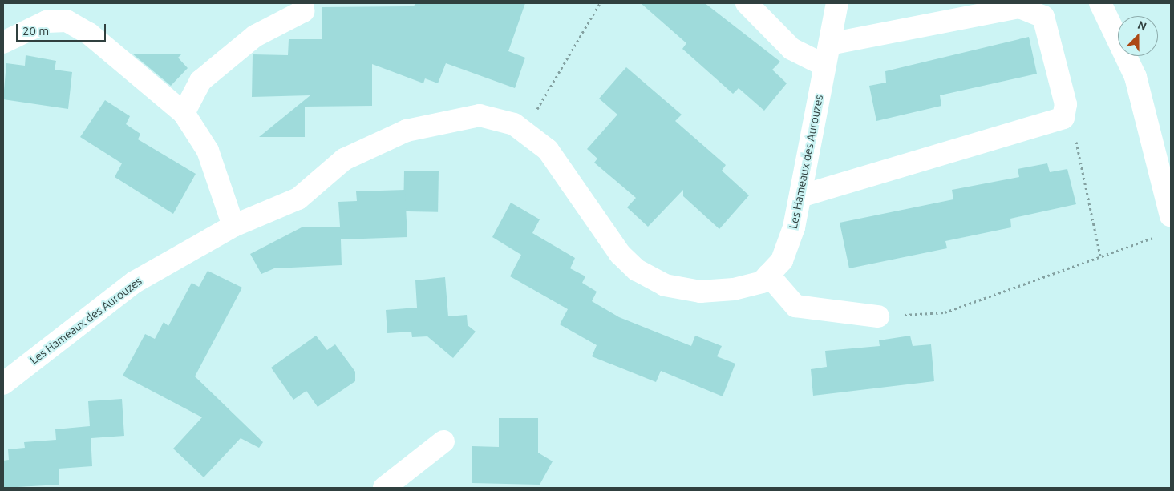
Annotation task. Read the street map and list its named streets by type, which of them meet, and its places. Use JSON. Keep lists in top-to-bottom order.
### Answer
{
  "streets": {
    "street": ["Les Hameaux des Aurouzes"]
  },
  "scale_bar": "20 m",
  "north": "top"
}
